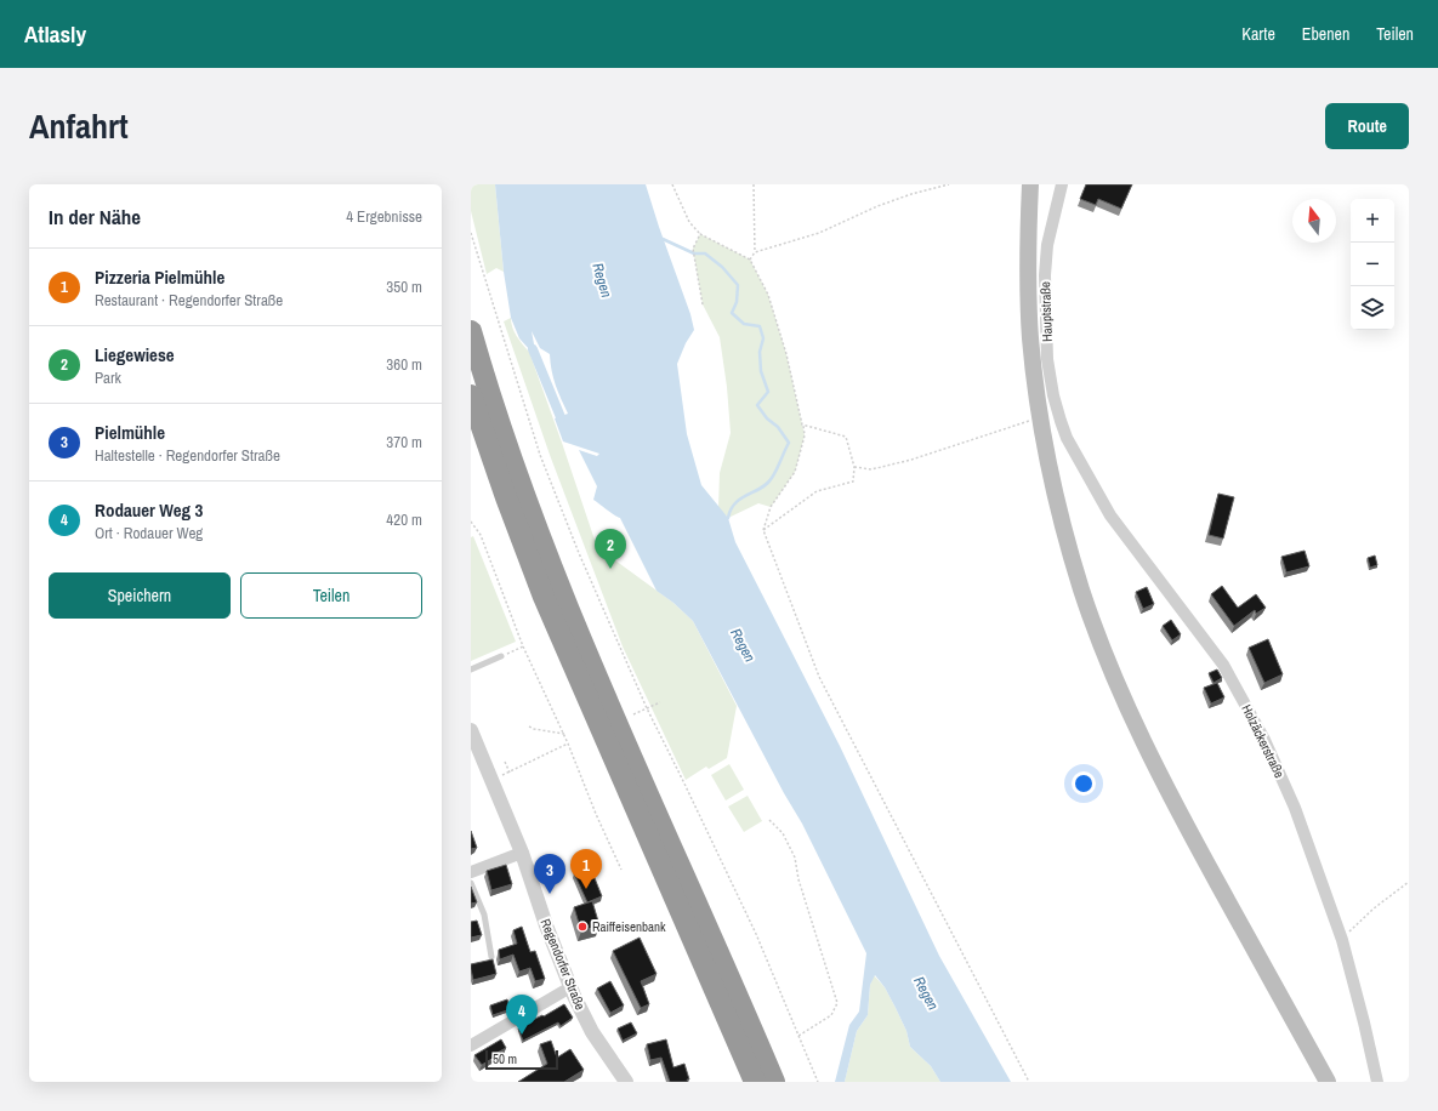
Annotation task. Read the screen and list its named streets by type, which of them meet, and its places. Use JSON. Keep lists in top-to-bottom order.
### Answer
{
  "streets": {
    "main road": ["Hauptstraße"],
    "street": ["Holzäckerstraße", "Regendorfer Straße"]
  },
  "crossings": [
    ["Hauptstraße", "Holzäckerstraße"]
  ],
  "water": ["Regen"],
  "places": ["Raiffeisenbank"],
  "scale_bar": "50 m",
  "north": "top",
  "page": {
    "header": "Atlasly",
    "nav": ["Karte", "Ebenen", "Teilen"],
    "title": "Anfahrt",
    "buttons": [
      "Route",
      ["Speichern", "Teilen"]
    ],
    "heading": ["In der Nähe", "4 Ergebnisse"],
    "map_buttons": ["+", "−"],
    "list": [
      {
        "mark": "1",
        "name": "Pizzeria Pielmühle",
        "note": "Restaurant · Regendorfer Straße",
        "value": "350 m"
      },
      {
        "mark": "2",
        "name": "Liegewiese",
        "note": "Park",
        "value": "360 m"
      },
      {
        "mark": "3",
        "name": "Pielmühle",
        "note": "Haltestelle · Regendorfer Straße",
        "value": "370 m"
      },
      {
        "mark": "4",
        "name": "Rodauer Weg 3",
        "note": "Ort · Rodauer Weg",
        "value": "420 m"
      }
    ],
    "pins": [
      "2",
      "1",
      "3",
      "4"
    ],
    "scale": "50 m"
  }
}
